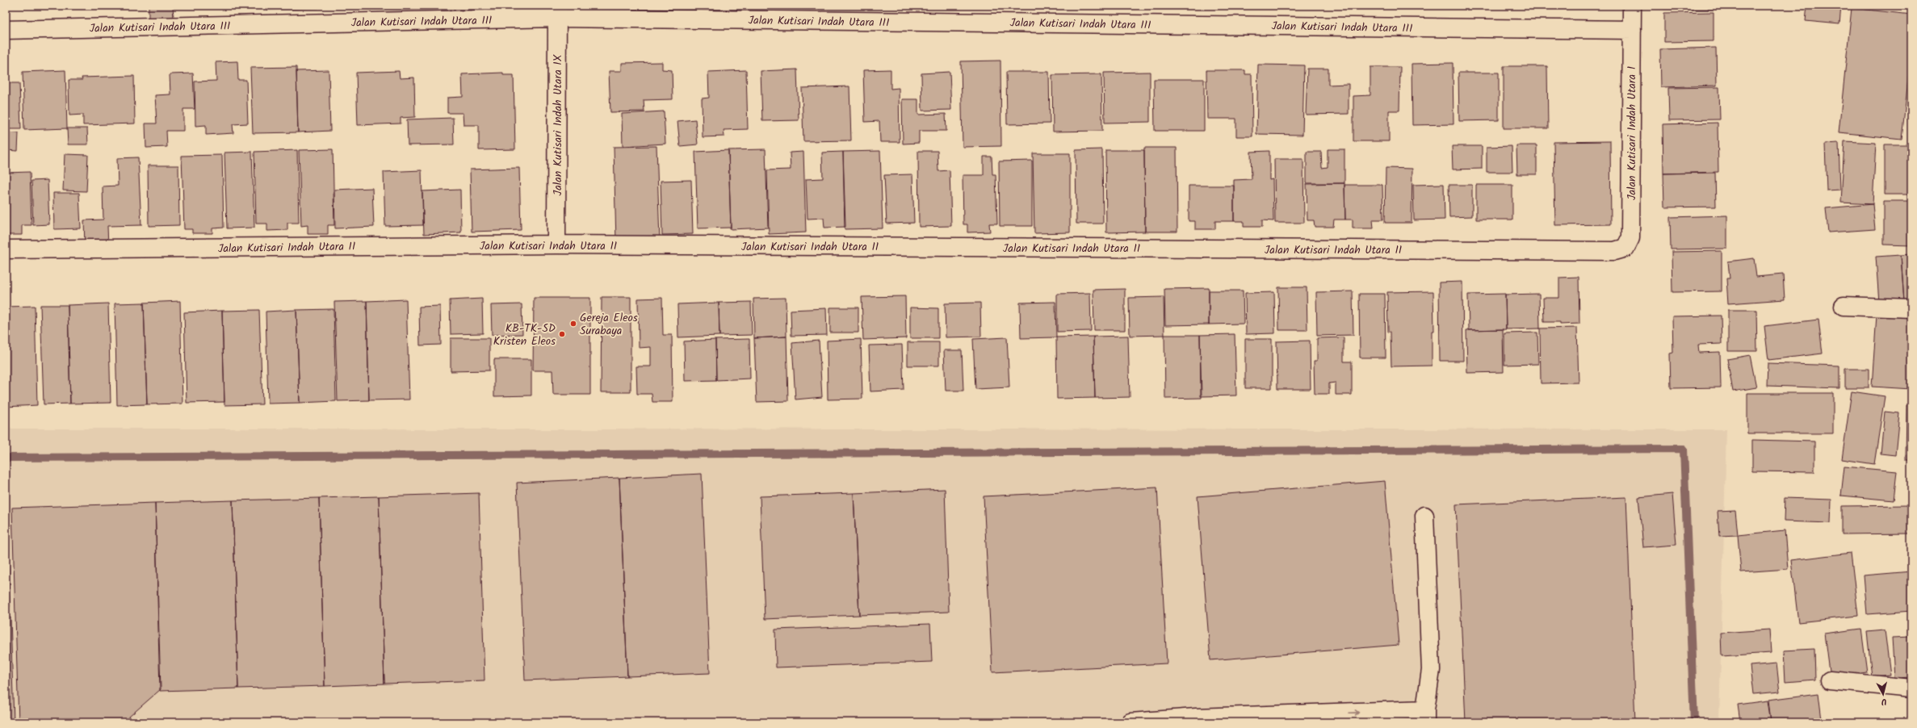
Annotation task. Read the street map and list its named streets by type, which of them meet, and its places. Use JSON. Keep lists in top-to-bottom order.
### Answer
{
  "streets": {
    "street": [
      "Jalan Kutisari Indah Utara III",
      "Jalan Kutisari Indah Utara IX",
      "Jalan Kutisari Indah Utara I",
      "Jalan Kutisari Indah Utara II"
    ]
  },
  "crossings": [
    ["Jalan Kutisari Indah Utara III", "Jalan Kutisari Indah Utara IX"],
    ["Jalan Kutisari Indah Utara III", "Jalan Kutisari Indah Utara I"],
    ["Jalan Kutisari Indah Utara IX", "Jalan Kutisari Indah Utara II"],
    ["Jalan Kutisari Indah Utara I", "Jalan Kutisari Indah Utara II"]
  ],
  "places": ["Gereja Eleos Surabaya", "KB-TK-SD Kristen Eleos"],
  "north": "bottom"
}
